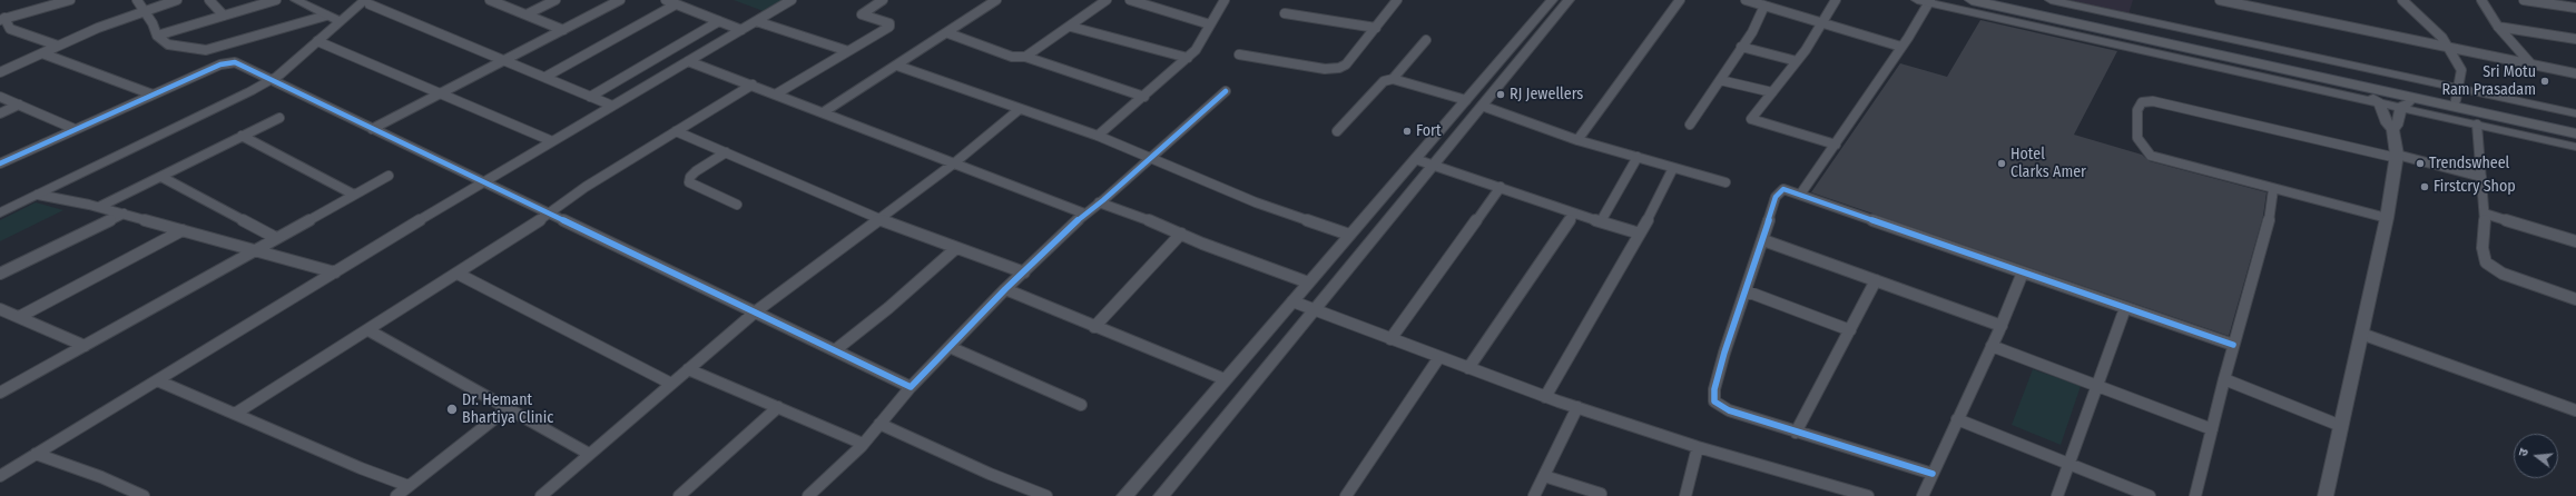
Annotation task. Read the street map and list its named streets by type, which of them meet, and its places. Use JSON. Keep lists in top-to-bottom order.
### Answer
{
  "places": [
    "Sri Motu Ram Prasadam",
    "RJ Jewellers",
    "Fort",
    "Hotel Clarks Amer",
    "Trendswheel",
    "Firstcry Shop",
    "Dr. Hemant Bhartiya Clinic"
  ],
  "north": "left"
}
